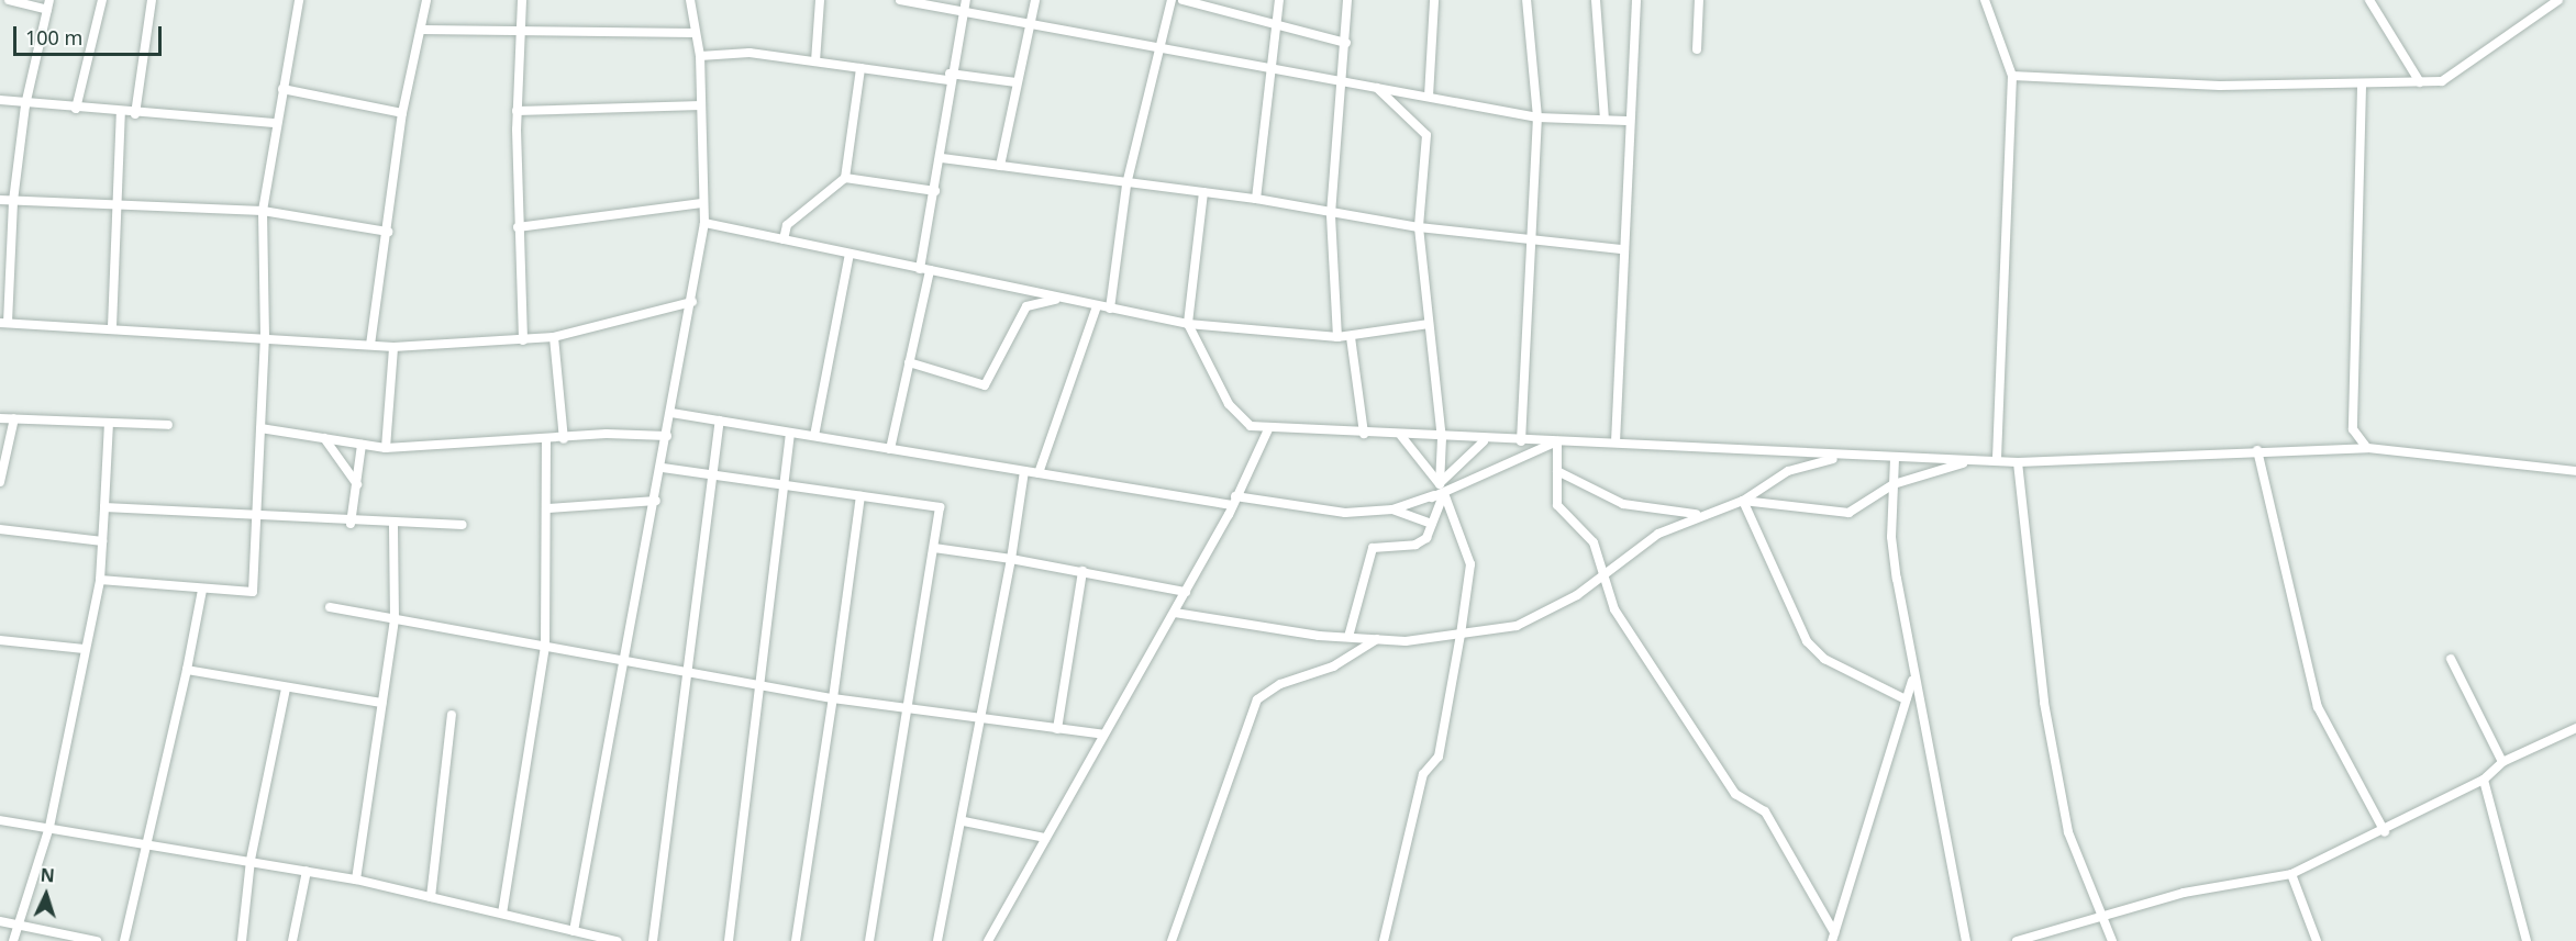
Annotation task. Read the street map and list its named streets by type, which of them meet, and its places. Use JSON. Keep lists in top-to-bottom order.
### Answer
{
  "scale_bar": "100 m",
  "north": "top"
}
